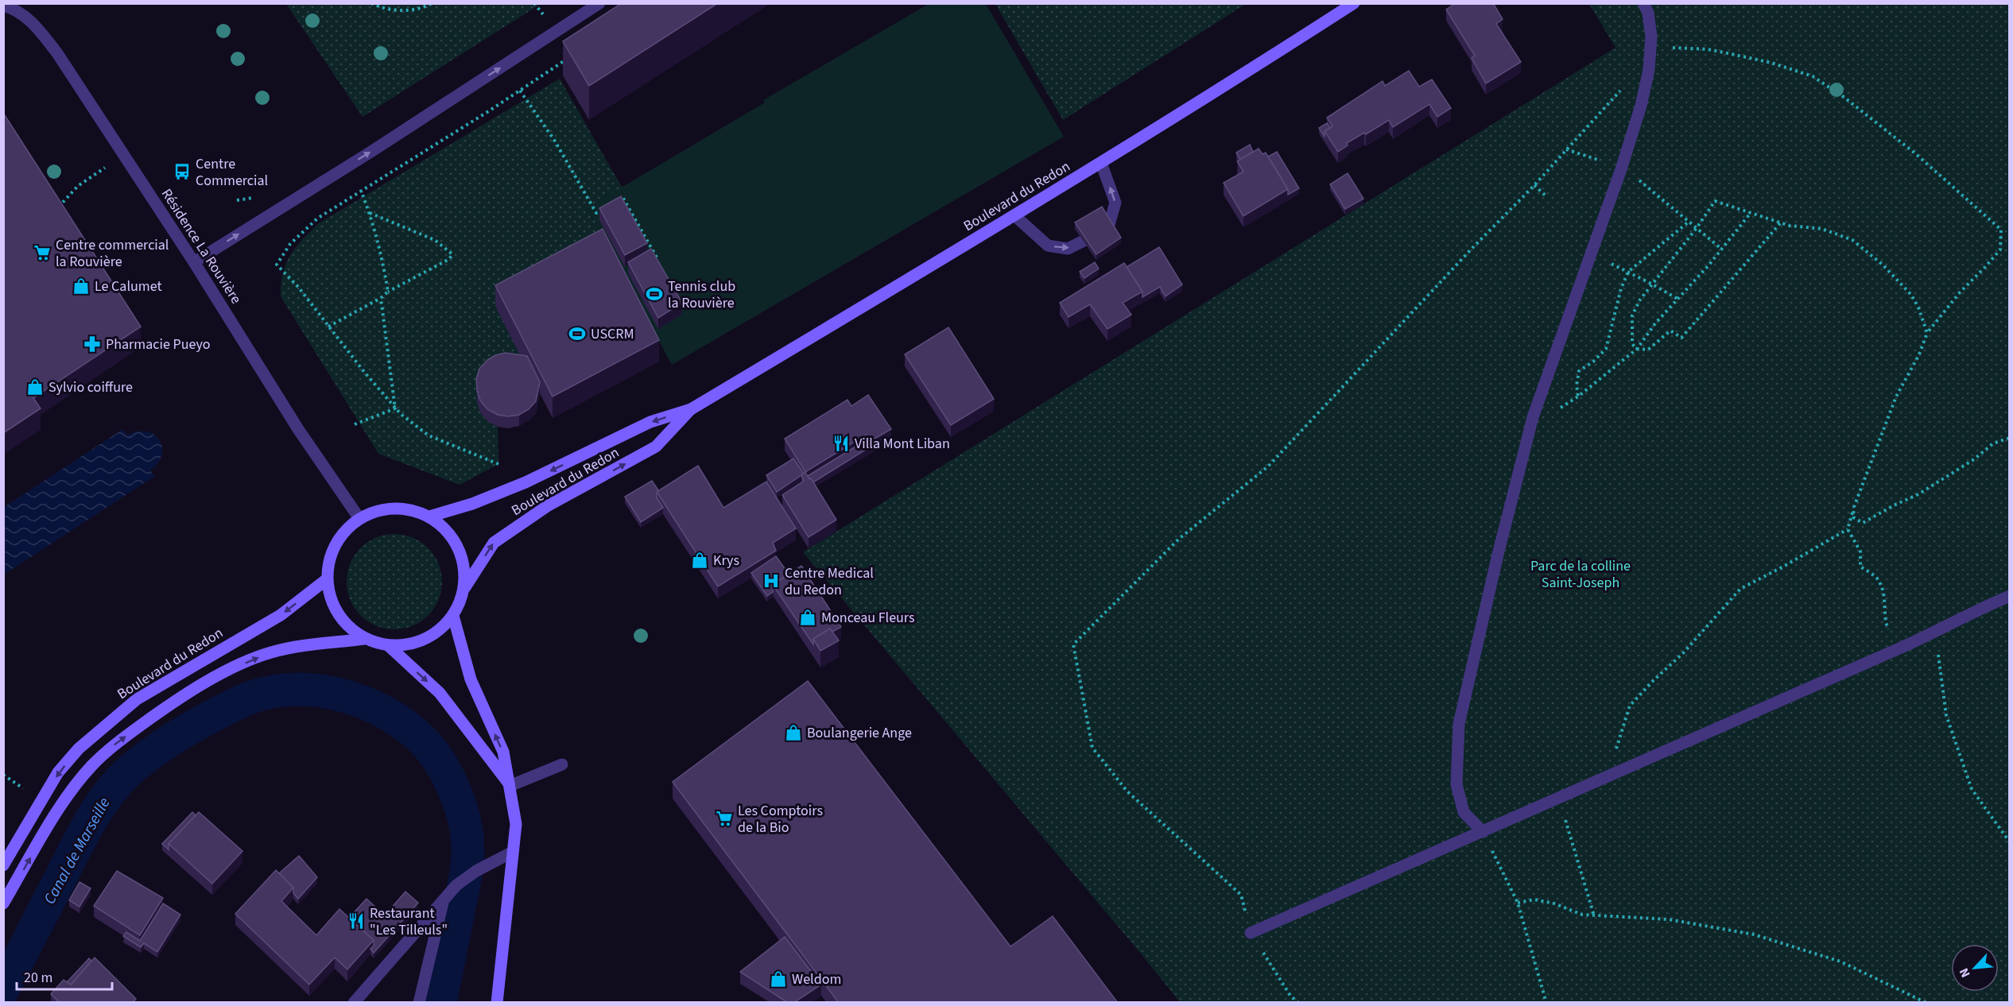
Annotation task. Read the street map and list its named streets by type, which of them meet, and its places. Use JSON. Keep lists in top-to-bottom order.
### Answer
{
  "streets": {
    "street": ["Boulevard du Redon", "Résidence La Rouvière"]
  },
  "crossings": [
    ["Boulevard du Redon", "Résidence La Rouvière"]
  ],
  "water": ["Canal de Marseille"],
  "parks": ["Parc de la colline Saint-Joseph"],
  "places": {
    "bus stop": ["Centre Commercial"],
    "supermarket": ["Centre commercial la Rouvière", "Les Comptoirs de la Bio"],
    "shop": [
      "Le Calumet",
      "Sylvio coiffure",
      "Krys",
      "Monceau Fleurs",
      "Boulangerie Ange",
      "Weldom"
    ],
    "sports": ["Tennis club la Rouvière", "USCRM"],
    "pharmacy": ["Pharmacie Pueyo"],
    "restaurant": ["Villa Mont Liban", "Restaurant \"Les Tilleuls\""],
    "hospital": ["Centre Medical du Redon"]
  },
  "scale_bar": "20 m",
  "north": "bottom left"
}
